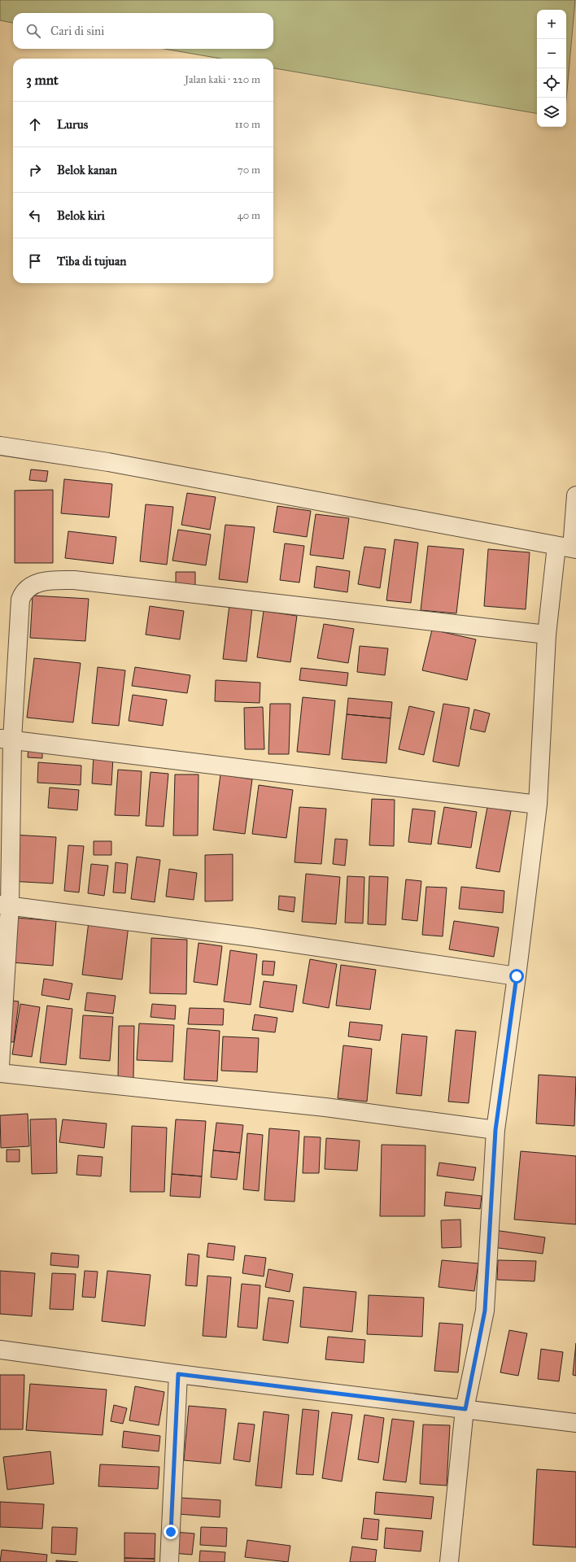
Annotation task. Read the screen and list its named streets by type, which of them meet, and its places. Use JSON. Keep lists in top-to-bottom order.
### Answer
{
  "page": {
    "map_buttons": ["+", "−"],
    "search": "Cari di sini",
    "heading": ["3 mnt", "Jalan kaki · 220 m"],
    "list": [
      ["Lurus", "110 m"],
      ["Belok kanan", "70 m"],
      ["Belok kiri", "40 m"],
      "Tiba di tujuan"
    ]
  }
}
